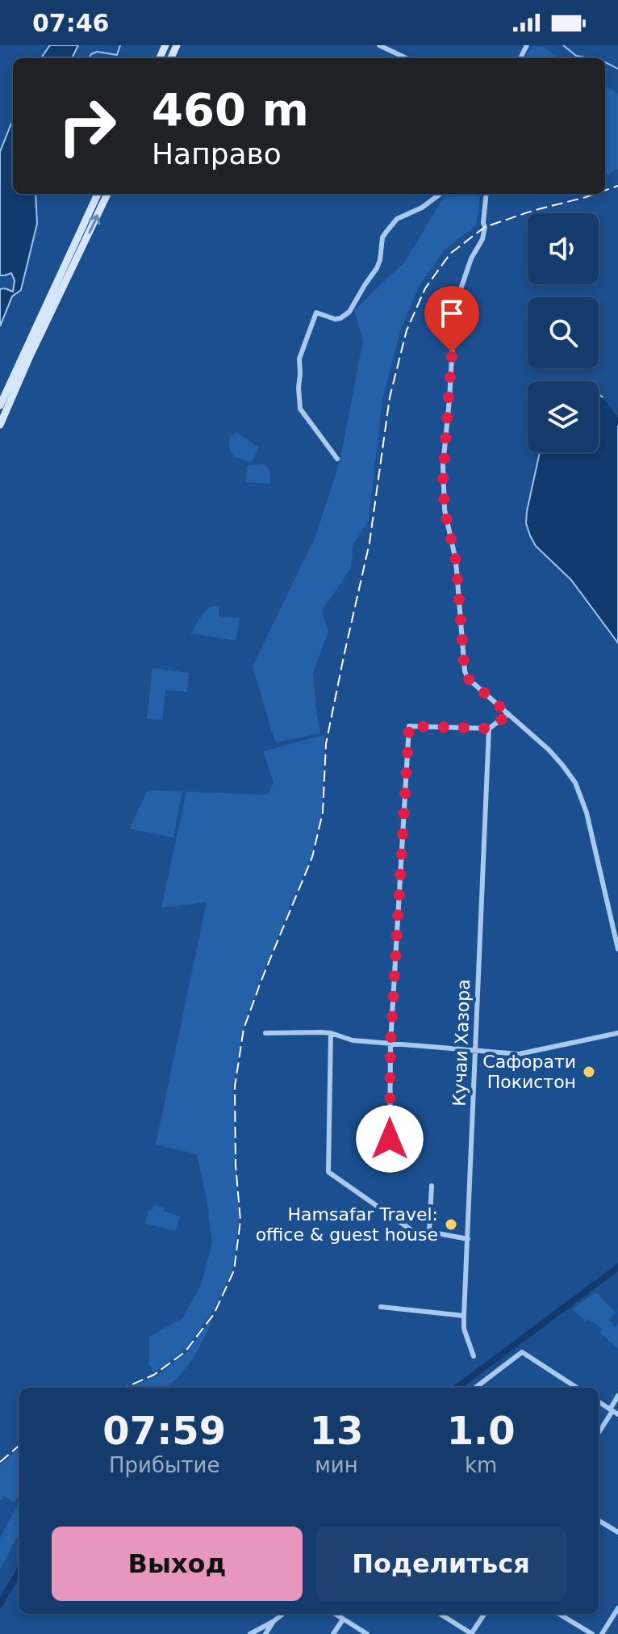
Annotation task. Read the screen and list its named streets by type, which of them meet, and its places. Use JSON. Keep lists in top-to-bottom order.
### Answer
{
  "streets": {
    "street": ["Кучаи Хазора"]
  },
  "places": ["Сафорати Покистон", "Hamsafar Travel: office & guest house"],
  "page": {
    "status": "07:46",
    "turn": ["460 m", "Направо"],
    "eta": [
      "07:59",
      "Прибытие",
      "13",
      "мин",
      "1.0",
      "km"
    ],
    "buttons": ["Выход", "Поделиться"]
  }
}
